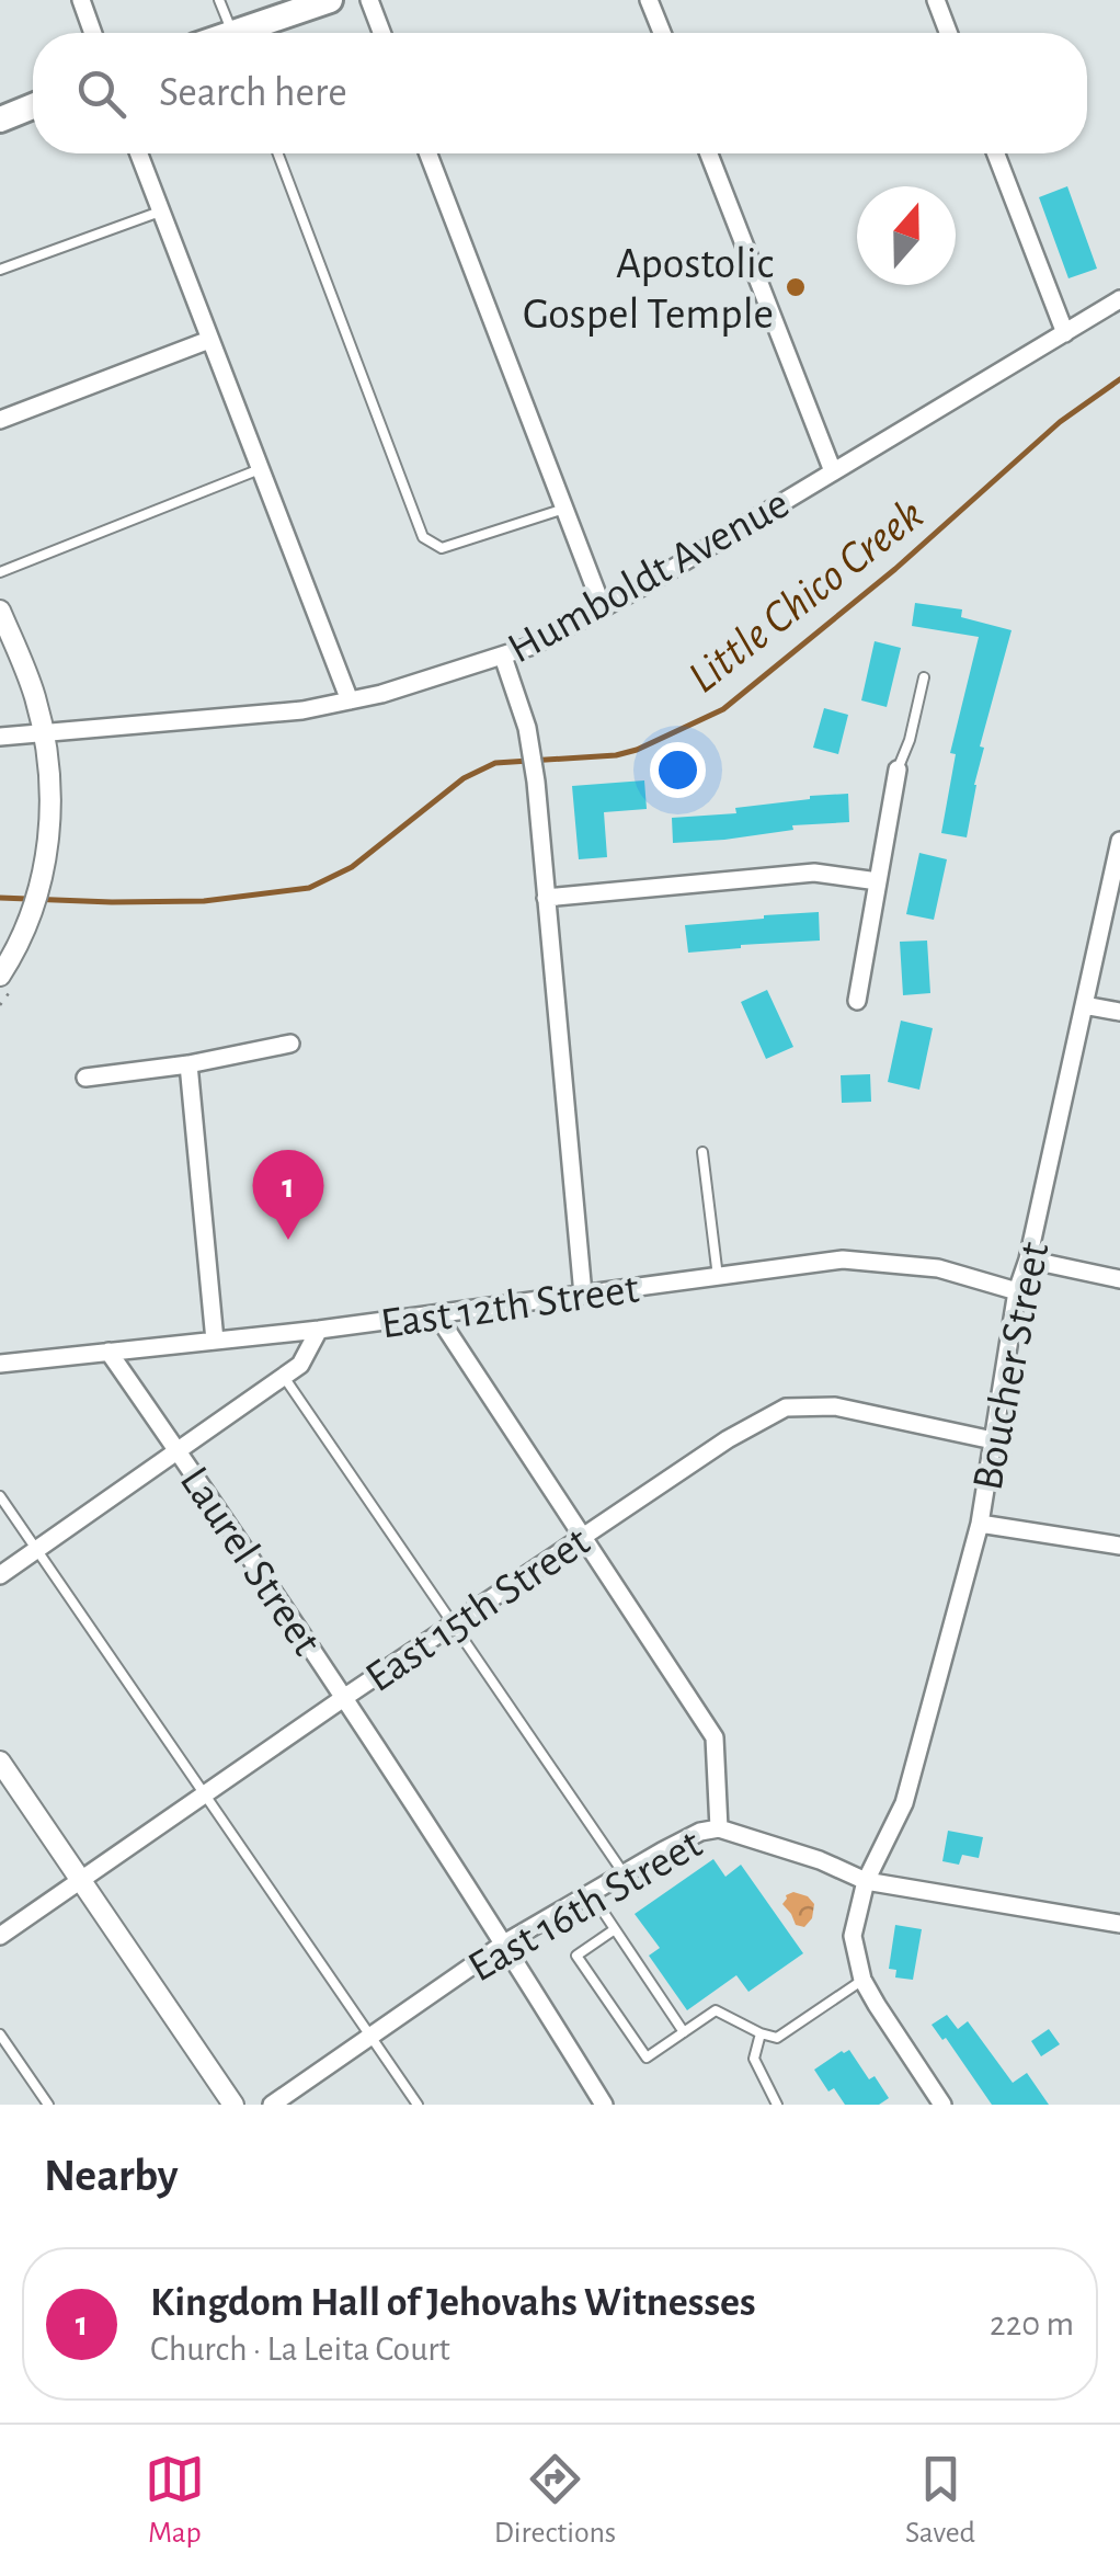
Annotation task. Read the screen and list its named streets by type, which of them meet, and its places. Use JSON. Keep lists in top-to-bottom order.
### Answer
{
  "streets": {
    "street": [
      "Humboldt Avenue",
      "East 12th Street",
      "Boucher Street",
      "Laurel Street",
      "East 15th Street",
      "East 16th Street"
    ]
  },
  "crossings": [
    ["East 12th Street", "Boucher Street"],
    ["East 12th Street", "Laurel Street"],
    ["Boucher Street", "East 15th Street"],
    ["Boucher Street", "East 16th Street"],
    ["Laurel Street", "East 15th Street"],
    ["Laurel Street", "East 16th Street"]
  ],
  "water": ["Little Chico Creek"],
  "places": ["Apostolic Gospel Temple"],
  "north": "top",
  "page": {
    "search": "Search here",
    "pins": "1",
    "heading": "Nearby",
    "list": [
      {
        "mark": "1",
        "name": "Kingdom Hall of Jehovahs Witnesses",
        "note": "Church · La Leita Court",
        "value": "220 m"
      }
    ],
    "nav": ["Map", "Directions", "Saved"]
  }
}
